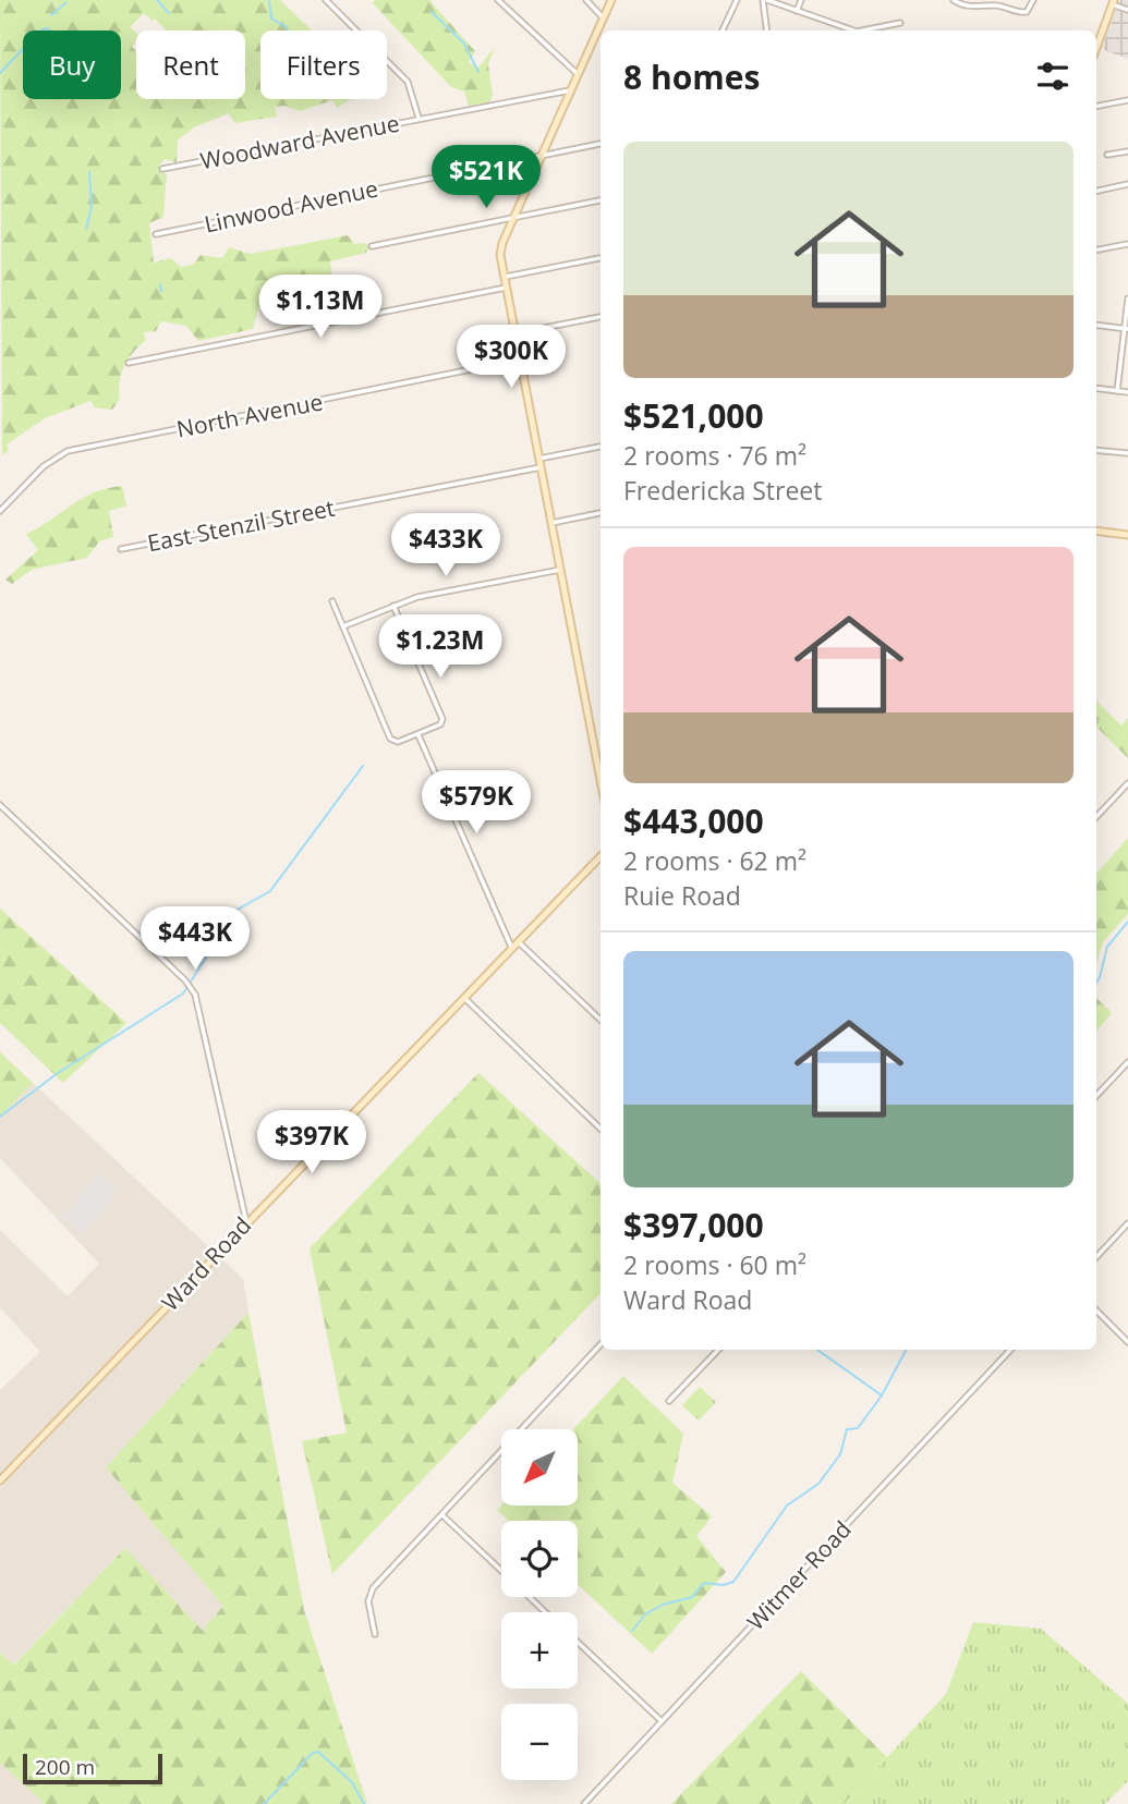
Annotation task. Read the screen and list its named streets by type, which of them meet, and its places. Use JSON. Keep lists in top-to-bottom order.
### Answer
{
  "streets": {
    "main road": ["Ward Road"],
    "street": [
      "Woodward Avenue",
      "Linwood Avenue",
      "North Avenue",
      "East Stenzil Street",
      "Witmer Road"
    ]
  },
  "scale_bar": "200 m",
  "north": "bottom left",
  "page": {
    "chip": ["Buy", "Rent", "Filters"],
    "heading": "8 homes",
    "list": [
      {
        "name": "$521,000",
        "note": "2 rooms · 76 m² · Fredericka Street"
      },
      {
        "name": "$443,000",
        "note": "2 rooms · 62 m² · Ruie Road"
      },
      {
        "name": "$397,000",
        "note": "2 rooms · 60 m² · Ward Road"
      }
    ],
    "price": [
      "$521K",
      "$1.13M",
      "$300K",
      "$433K",
      "$1.23M",
      "$579K",
      "$443K",
      "$397K"
    ],
    "map_buttons": ["+", "−"],
    "scale": "200 m"
  }
}
